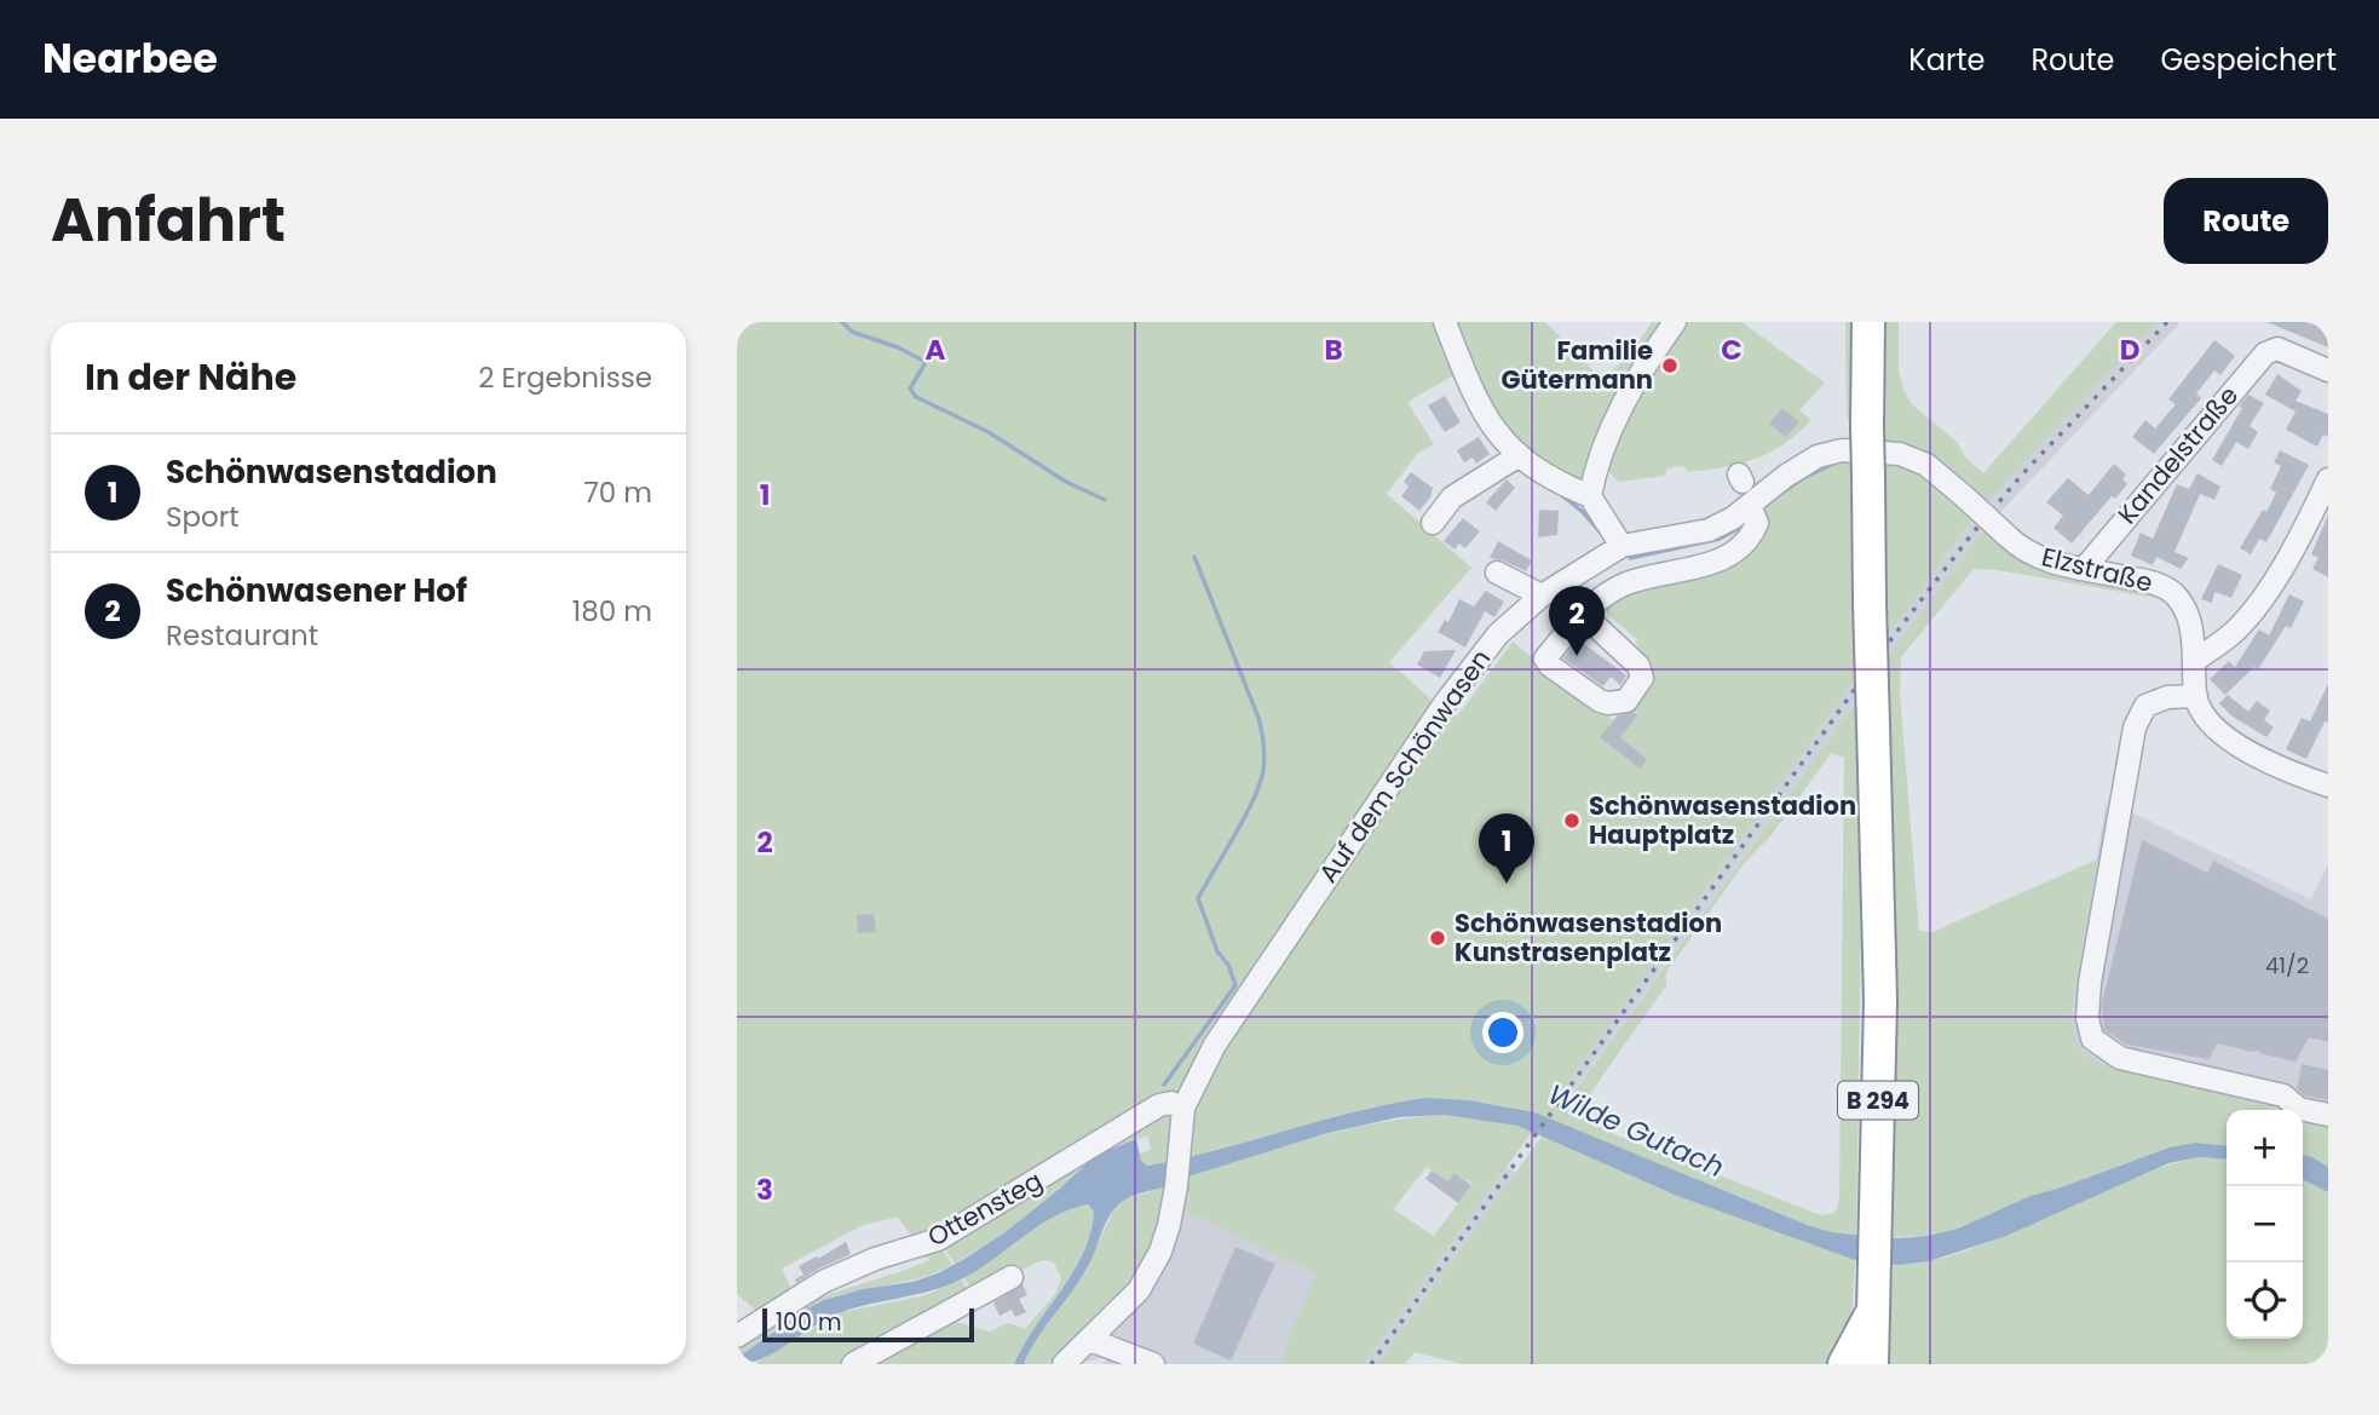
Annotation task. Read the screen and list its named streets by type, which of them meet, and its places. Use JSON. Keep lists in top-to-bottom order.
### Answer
{
  "streets": {
    "highway": ["B 294"],
    "street": [
      "Kandelstraße",
      "Elzstraße",
      "Auf dem Schönwasen",
      "Ottensteg"
    ]
  },
  "crossings": [
    ["Kandelstraße", "Elzstraße"],
    ["Elzstraße", "Auf dem Schönwasen"],
    ["Auf dem Schönwasen", "Ottensteg"]
  ],
  "water": ["Wilde Gutach"],
  "places": ["Familie Gütermann", "Schönwasenstadion Hauptplatz", "Schönwasenstadion Kunstrasenplatz"],
  "house_numbers": ["41/2"],
  "scale_bar": "100 m",
  "page": {
    "header": "Nearbee",
    "nav": ["Karte", "Route", "Gespeichert"],
    "title": "Anfahrt",
    "buttons": "Route",
    "heading": ["In der Nähe", "2 Ergebnisse"],
    "list": [
      {
        "mark": "1",
        "name": "Schönwasenstadion",
        "note": "Sport",
        "value": "70 m"
      },
      {
        "mark": "2",
        "name": "Schönwasener Hof",
        "note": "Restaurant",
        "value": "180 m"
      }
    ],
    "pins": ["2", "1"],
    "map_buttons": ["+", "−"],
    "scale": "100 m"
  },
  "grid": {
    "columns": [
      "A",
      "B",
      "C",
      "D"
    ],
    "rows": ["1", "2", "3"]
  }
}
